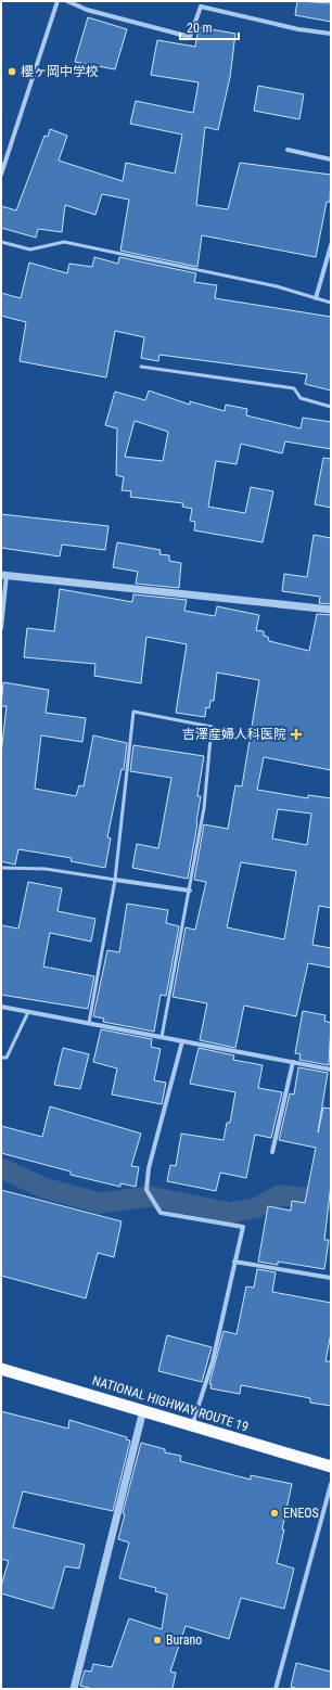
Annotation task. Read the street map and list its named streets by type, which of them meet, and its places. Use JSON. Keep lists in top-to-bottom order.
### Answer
{
  "streets": {
    "highway": ["NATIONAL HIGHWAY ROUTE 19"]
  },
  "places": {
    "other": ["櫻ヶ岡中学校", "ENEOS", "Burano"],
    "health": ["吉澤産婦人科医院"]
  },
  "scale_bar": "20 m"
}
